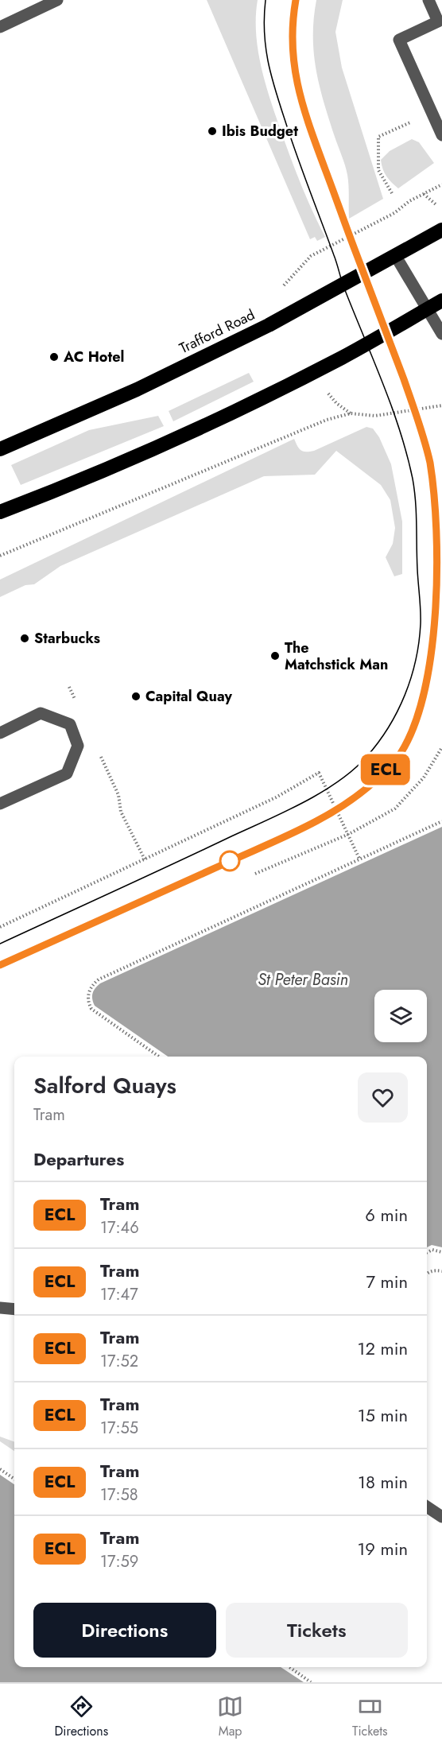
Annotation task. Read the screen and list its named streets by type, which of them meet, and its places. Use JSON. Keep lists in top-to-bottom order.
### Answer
{
  "streets": {
    "highway": ["Trafford Road"]
  },
  "water": ["St Peter Basin"],
  "places": [
    "Ibis Budget",
    "AC Hotel",
    "Starbucks",
    "The Matchstick Man",
    "Capital Quay"
  ],
  "lines": ["tram line ECL"],
  "page": {
    "on_map": "ECL",
    "heading": [
      ["Salford Quays", "Tram"],
      "Departures"
    ],
    "list": [
      {
        "mark": "ECL",
        "name": "Tram",
        "note": "17:46",
        "value": "6 min"
      },
      {
        "mark": "ECL",
        "name": "Tram",
        "note": "17:47",
        "value": "7 min"
      },
      {
        "mark": "ECL",
        "name": "Tram",
        "note": "17:52",
        "value": "12 min"
      },
      {
        "mark": "ECL",
        "name": "Tram",
        "note": "17:55",
        "value": "15 min"
      },
      {
        "mark": "ECL",
        "name": "Tram",
        "note": "17:58",
        "value": "18 min"
      },
      {
        "mark": "ECL",
        "name": "Tram",
        "note": "17:59",
        "value": "19 min"
      }
    ],
    "buttons": ["Directions", "Tickets"],
    "tabs": ["Directions", "Map", "Tickets"]
  }
}
